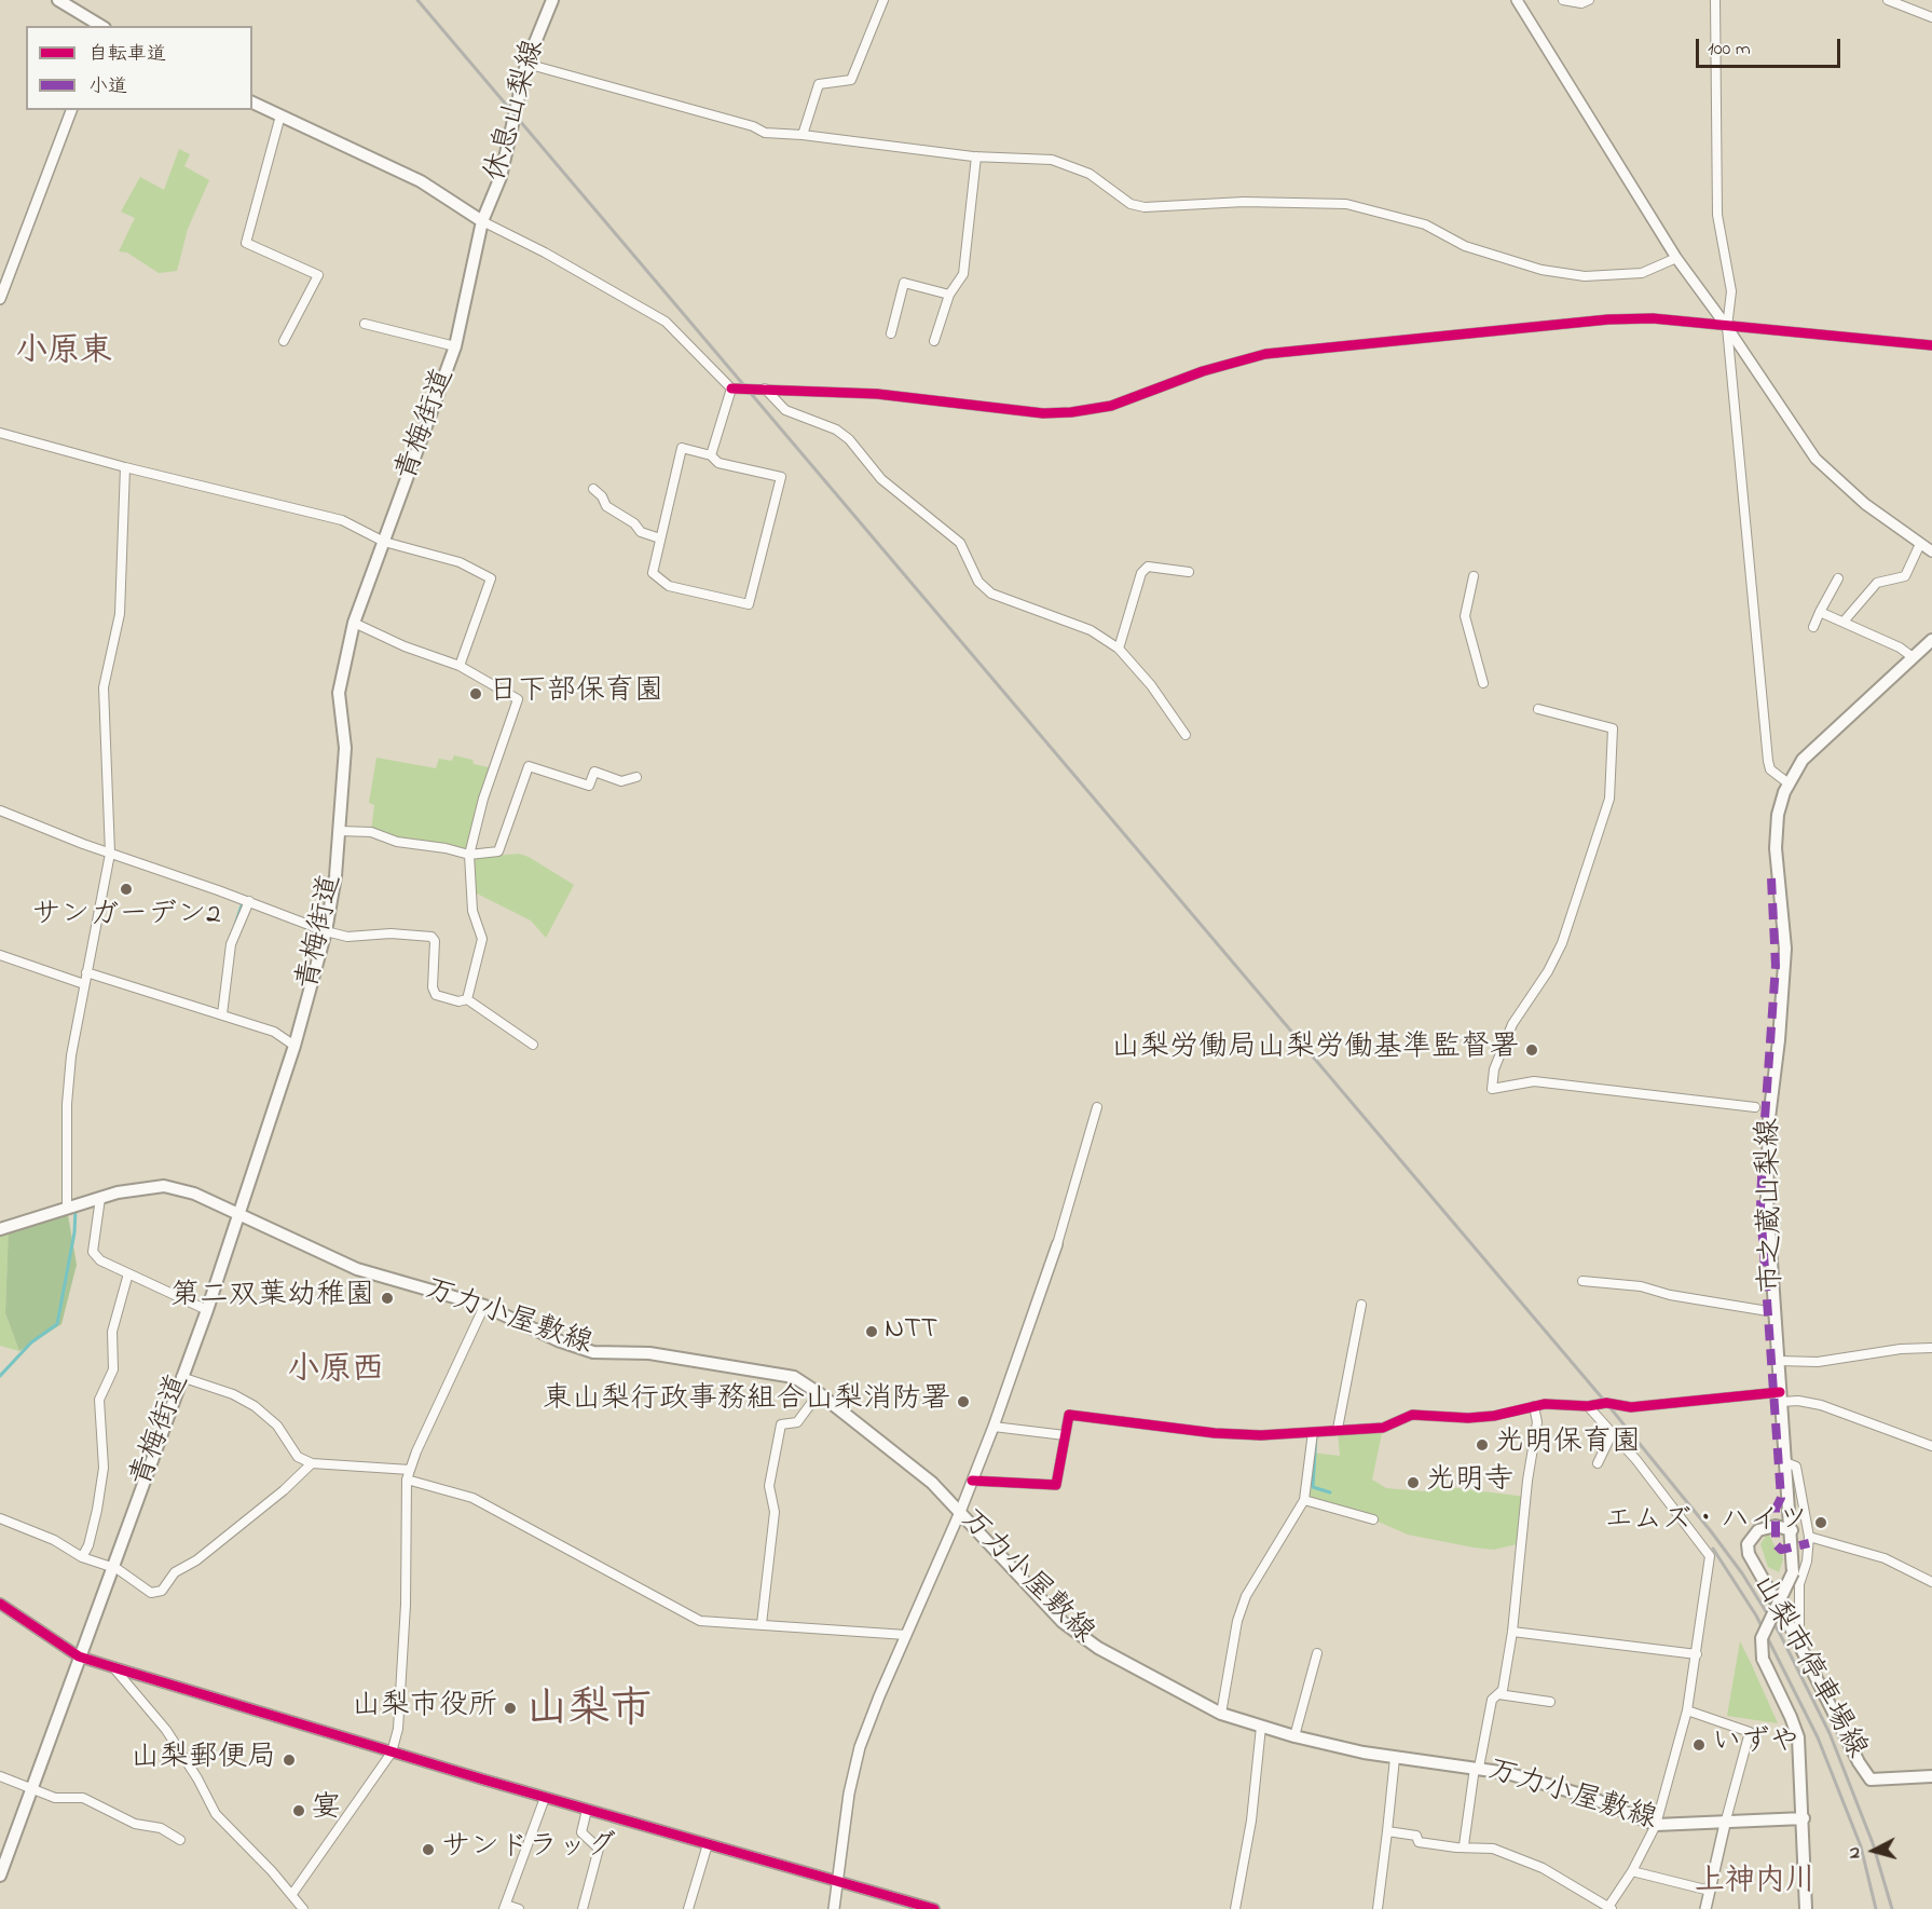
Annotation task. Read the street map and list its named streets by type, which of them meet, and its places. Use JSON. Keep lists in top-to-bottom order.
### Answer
{
  "streets": {
    "main road": [
      "休息山梨線",
      "青梅街道",
      "市之蔵山梨線",
      "万力小屋敷線",
      "山梨市停車場線"
    ]
  },
  "crossings": [
    ["休息山梨線", "青梅街道"],
    ["青梅街道", "万力小屋敷線"],
    ["市之蔵山梨線", "万力小屋敷線"],
    ["市之蔵山梨線", "山梨市停車場線"]
  ],
  "districts": [
    "小原東",
    "小原西",
    "山梨市",
    "上神内川"
  ],
  "places": [
    "日下部保育園",
    "サンガーデン2",
    "山梨労働局山梨労働基準監督署",
    "第二双葉幼稚園",
    "NTT",
    "東山梨行政事務組合山梨消防署",
    "光明保育園",
    "光明寺",
    "エムズ・ハイツ",
    "山梨市役所",
    "いずや",
    "山梨郵便局",
    "宴",
    "サンドラッグ"
  ],
  "legend": ["自転車道", "小道"],
  "scale_bar": "100 m",
  "north": "left"
}
